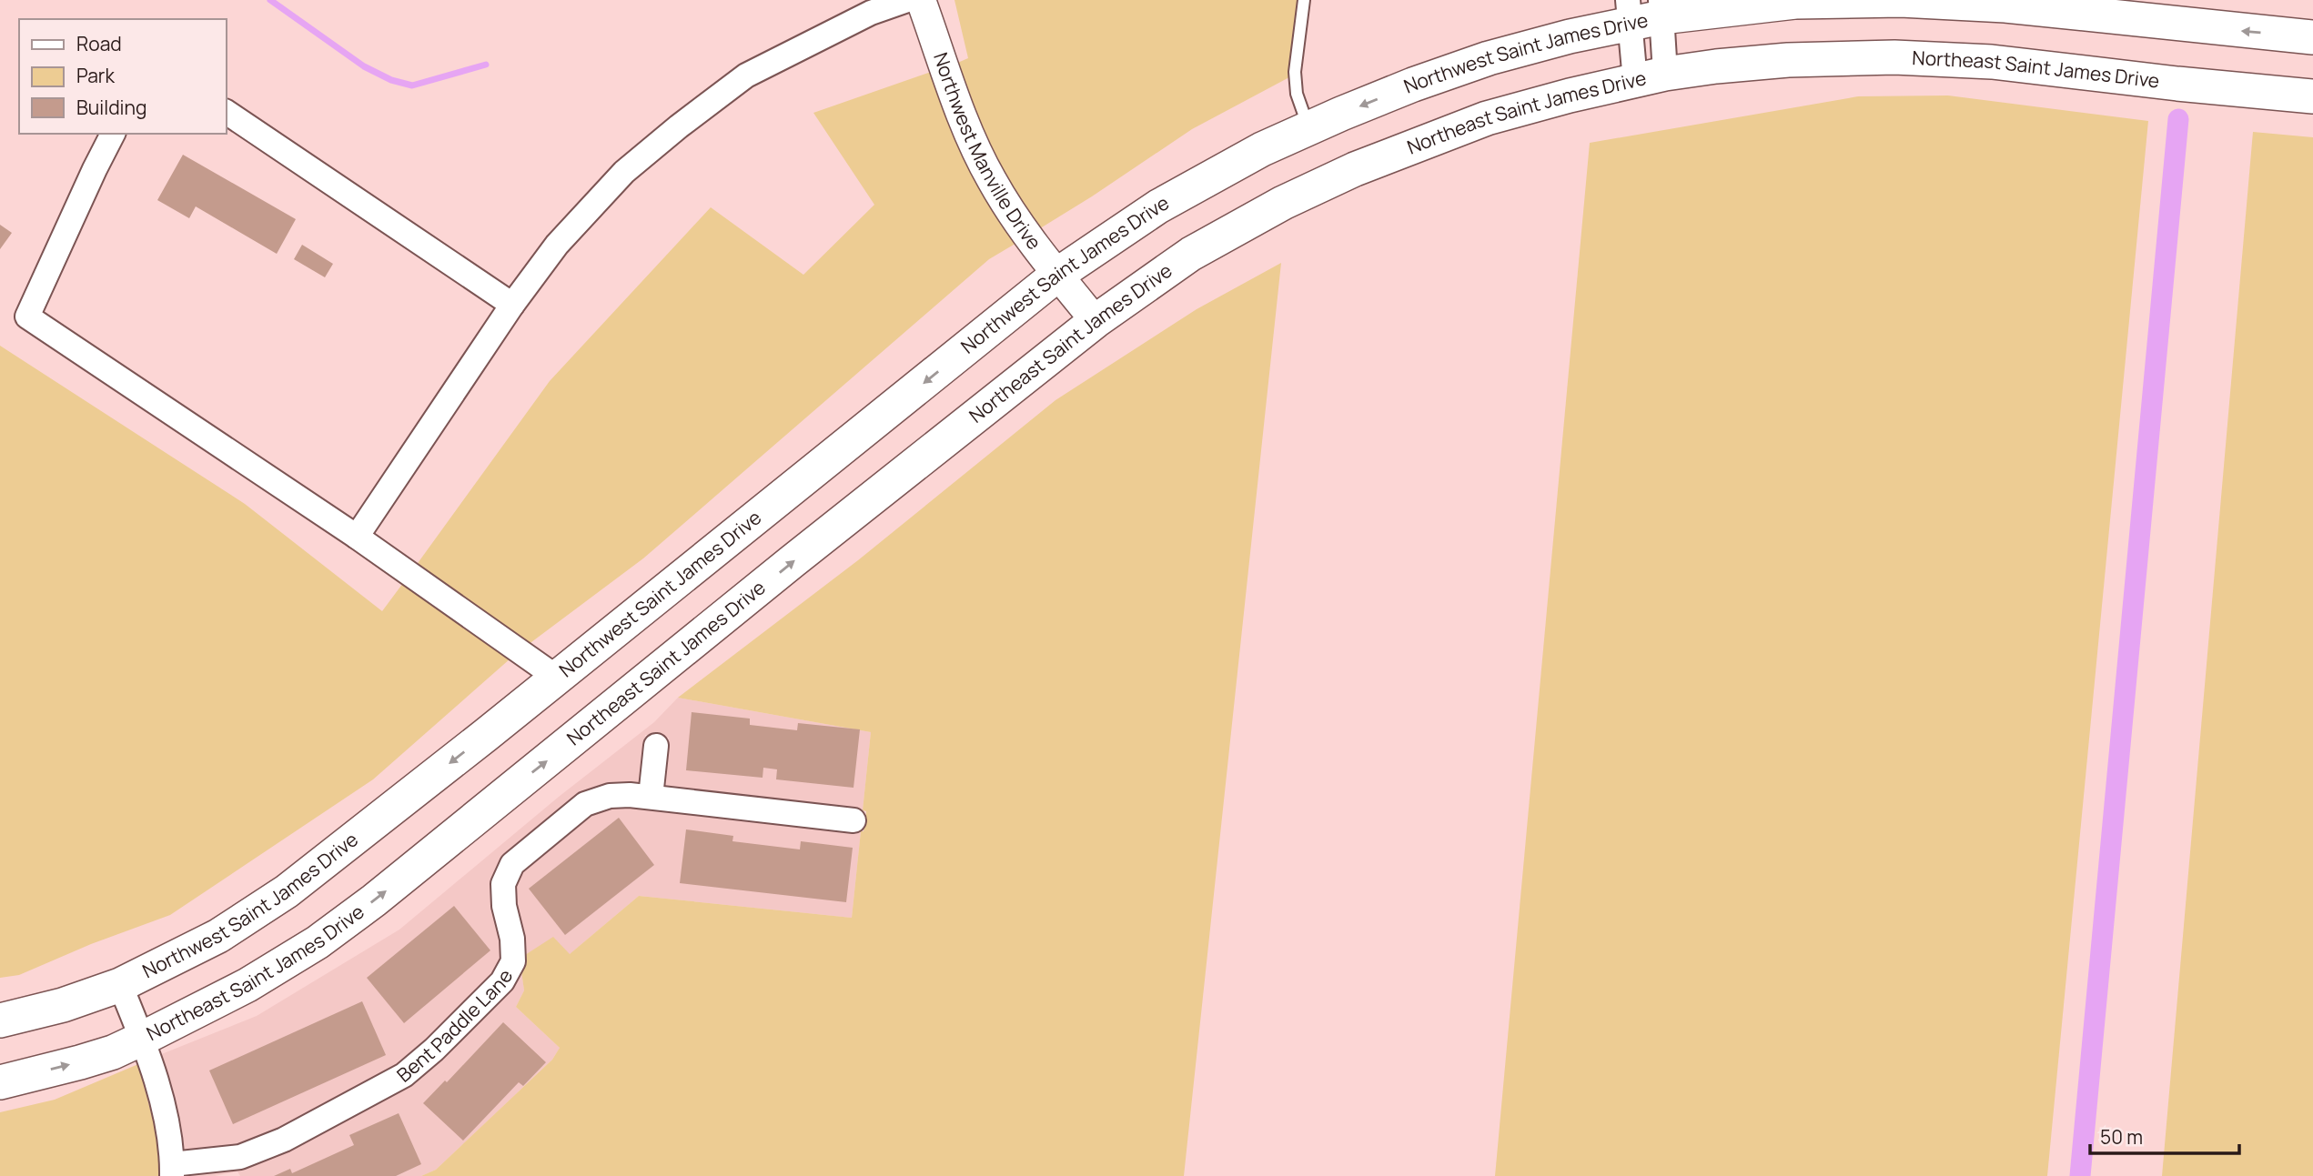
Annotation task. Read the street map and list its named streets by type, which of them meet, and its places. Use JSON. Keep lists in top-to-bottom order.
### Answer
{
  "streets": {
    "main road": ["Northwest Saint James Drive", "Northeast Saint James Drive"],
    "street": ["Northwest Manville Drive", "Bent Paddle Lane"]
  },
  "crossings": [
    ["Northwest Saint James Drive", "Northwest Manville Drive"],
    ["Northeast Saint James Drive", "Northwest Manville Drive"]
  ],
  "one_way": ["Northwest Saint James Drive", "Northeast Saint James Drive"],
  "legend": ["Road", "Park", "Building"],
  "scale_bar": "50 m"
}
